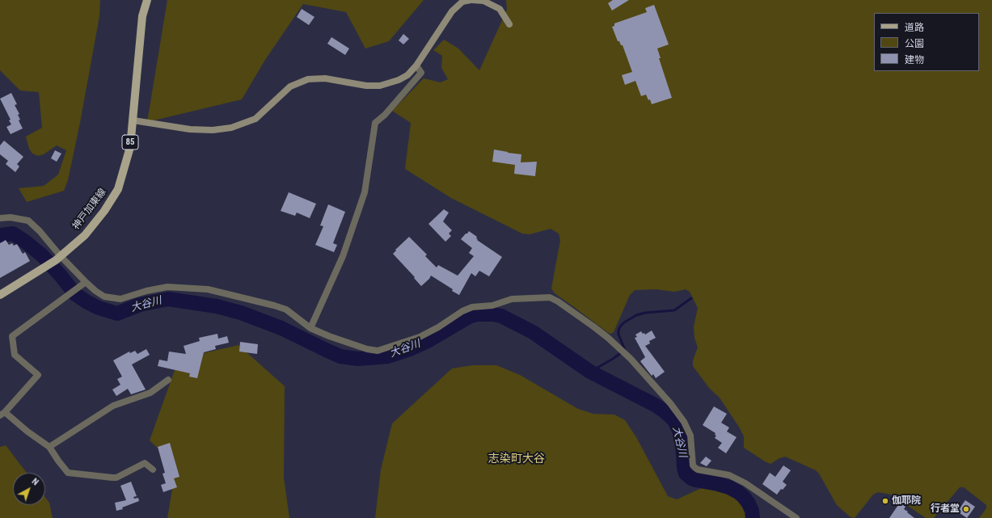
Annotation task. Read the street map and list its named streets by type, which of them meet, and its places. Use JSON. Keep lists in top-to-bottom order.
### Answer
{
  "streets": {
    "main road": ["85", "神戸加東線"]
  },
  "districts": ["志染町大谷"],
  "water": ["大谷川"],
  "places": ["伽耶院", "行者堂"],
  "legend": ["道路", "公園", "建物"],
  "north": "top right"
}
